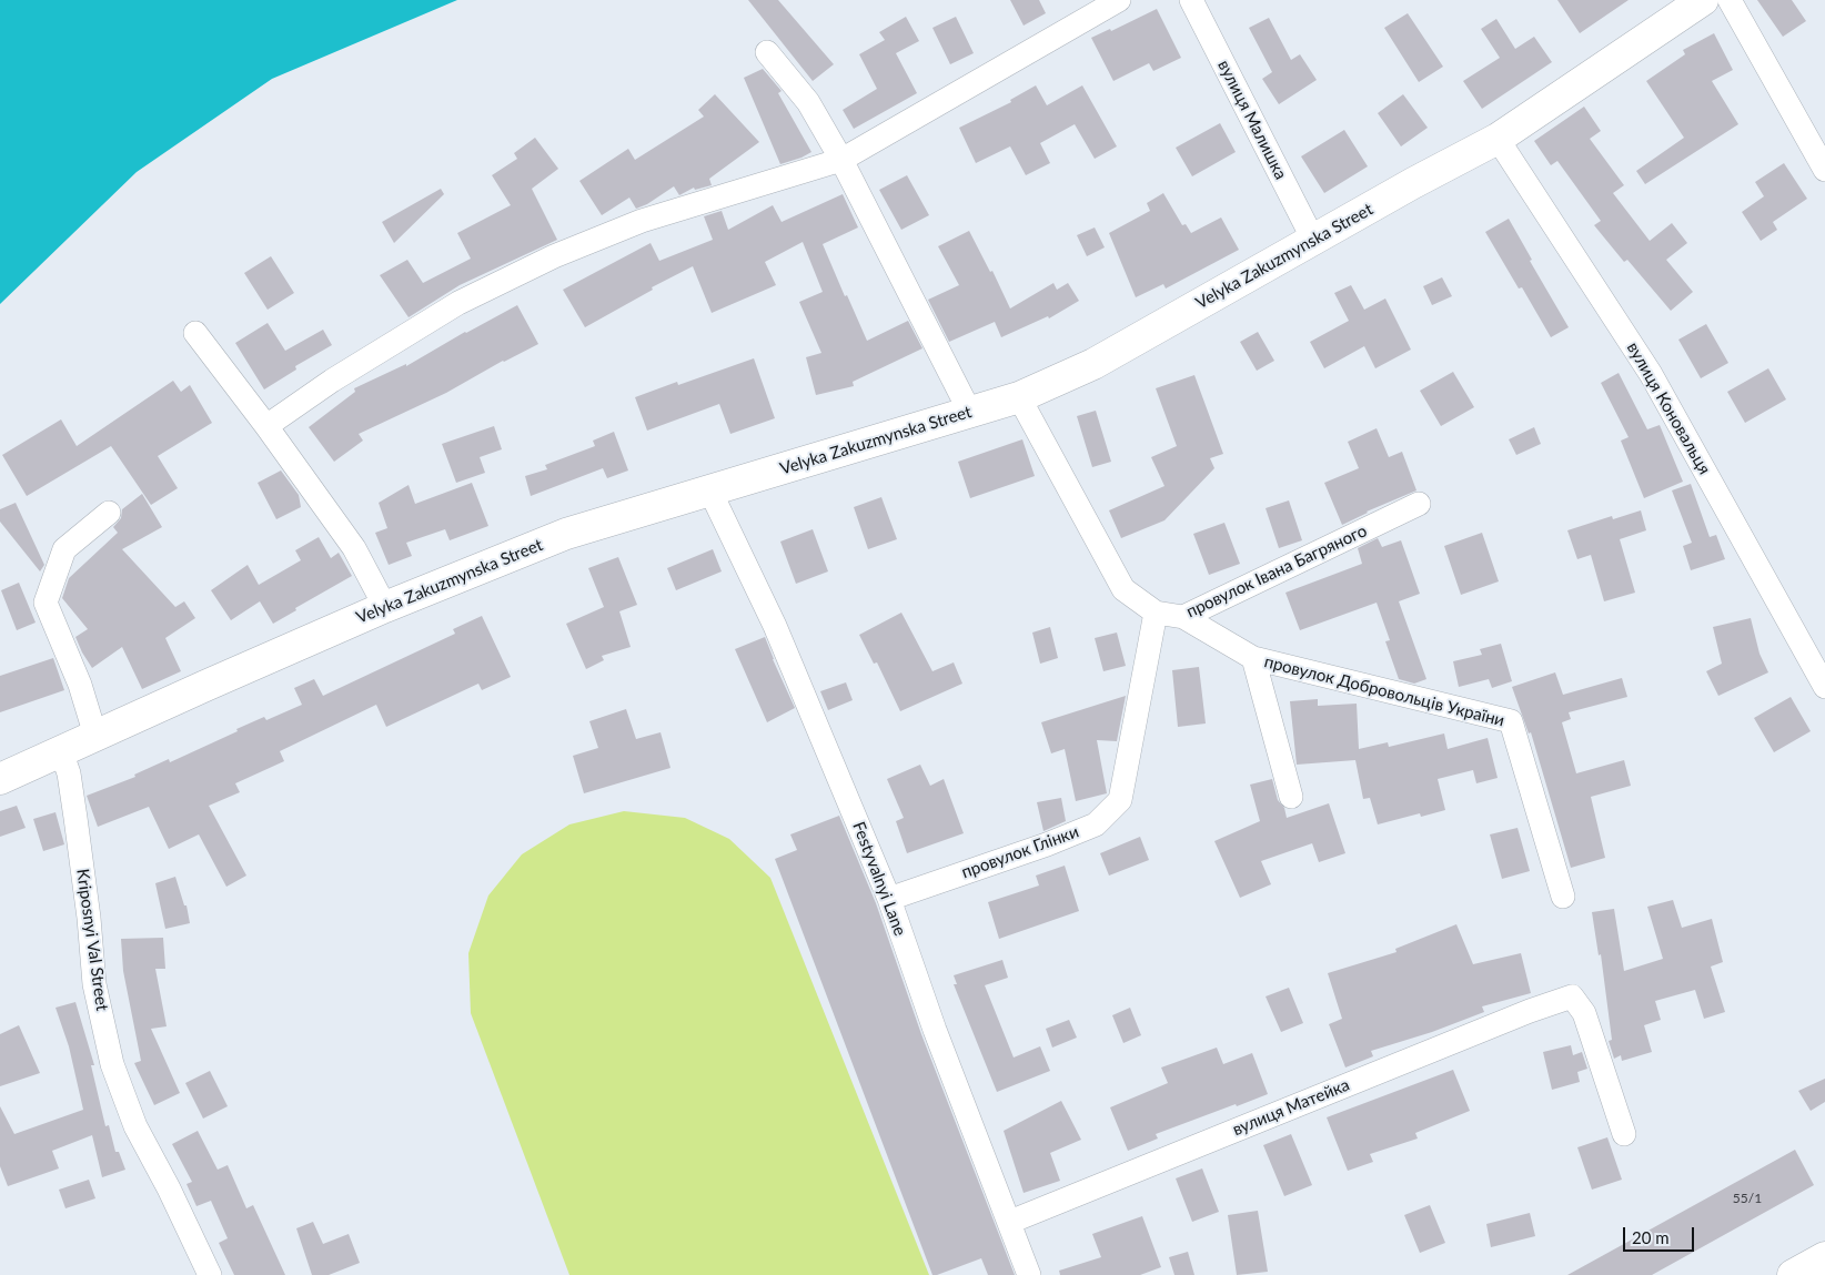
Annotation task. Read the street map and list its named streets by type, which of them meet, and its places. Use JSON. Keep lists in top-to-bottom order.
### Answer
{
  "streets": {
    "street": [
      "вулиця Малишка",
      "Velyka Zakuzmynska Street",
      "вулиця Коновальця",
      "провулок Івана Багряного",
      "провулок Добровольців України",
      "провулок Глінки",
      "Festyvalnyi Lane",
      "Kriposnyi Val Street",
      "вулиця Матейка"
    ]
  },
  "crossings": [
    ["вулиця Малишка", "Velyka Zakuzmynska Street"],
    ["Velyka Zakuzmynska Street", "вулиця Коновальця"],
    ["Velyka Zakuzmynska Street", "провулок Івана Багряного"],
    ["Velyka Zakuzmynska Street", "Festyvalnyi Lane"],
    ["Velyka Zakuzmynska Street", "Kriposnyi Val Street"],
    ["провулок Івана Багряного", "провулок Глінки"],
    ["провулок Глінки", "Festyvalnyi Lane"],
    ["Festyvalnyi Lane", "вулиця Матейка"]
  ],
  "house_numbers": ["55/1"],
  "scale_bar": "20 m"
}
